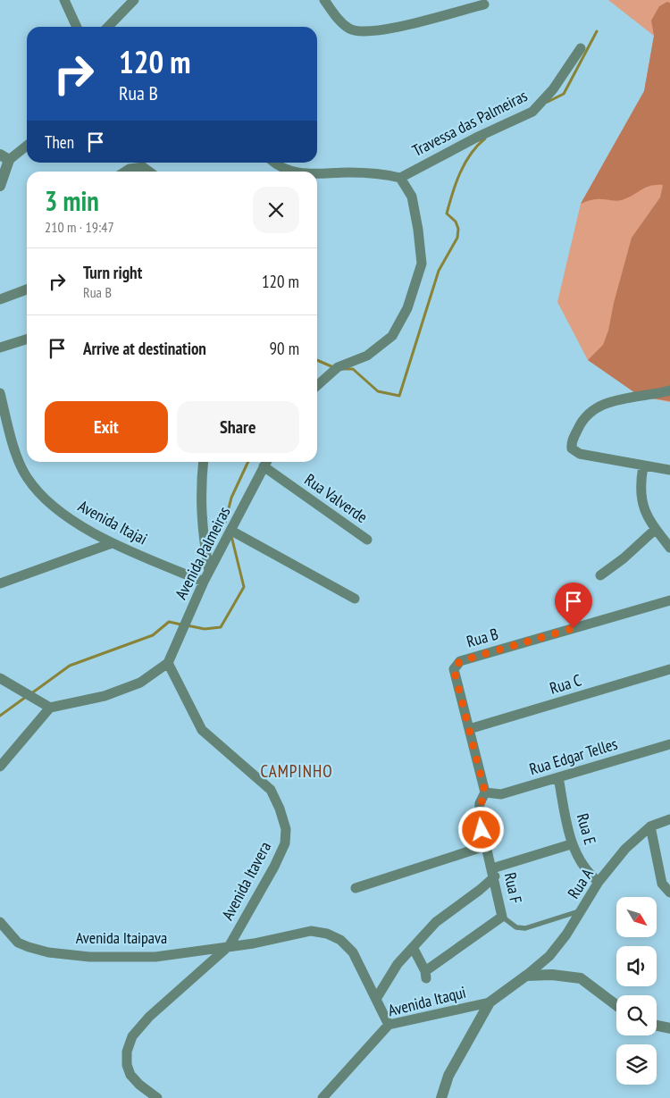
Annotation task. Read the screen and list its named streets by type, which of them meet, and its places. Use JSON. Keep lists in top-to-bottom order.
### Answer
{
  "streets": {
    "street": [
      "Travessa das Palmeiras",
      "Rua Valverde",
      "Avenida Itajai",
      "Avenida Palmeiras",
      "Rua B",
      "Rua C",
      "Rua Edgar Telles",
      "Rua E",
      "Avenida Itavera",
      "Rua A",
      "Rua F",
      "Avenida Itaipava",
      "Avenida Itaqui"
    ]
  },
  "crossings": [
    ["Rua Valverde", "Avenida Palmeiras"],
    ["Avenida Itajai", "Avenida Palmeiras"],
    ["Avenida Palmeiras", "Avenida Itavera"],
    ["Rua B", "Rua C"],
    ["Rua B", "Rua Edgar Telles"],
    ["Rua Edgar Telles", "Rua E"],
    ["Rua E", "Rua A"],
    ["Rua E", "Rua F"],
    ["Avenida Itavera", "Avenida Itaipava"],
    ["Avenida Itaipava", "Avenida Itaqui"]
  ],
  "districts": ["CAMPINHO"],
  "north": "bottom right",
  "page": {
    "turn": ["120 m", "Rua B"],
    "then": "Then",
    "heading": ["3 min", "210 m · 19:47"],
    "list": [
      {
        "name": "Turn right",
        "note": "Rua B",
        "value": "120 m"
      },
      {
        "name": "Arrive at destination",
        "value": "90 m"
      }
    ],
    "buttons": ["Exit", "Share"]
  }
}
